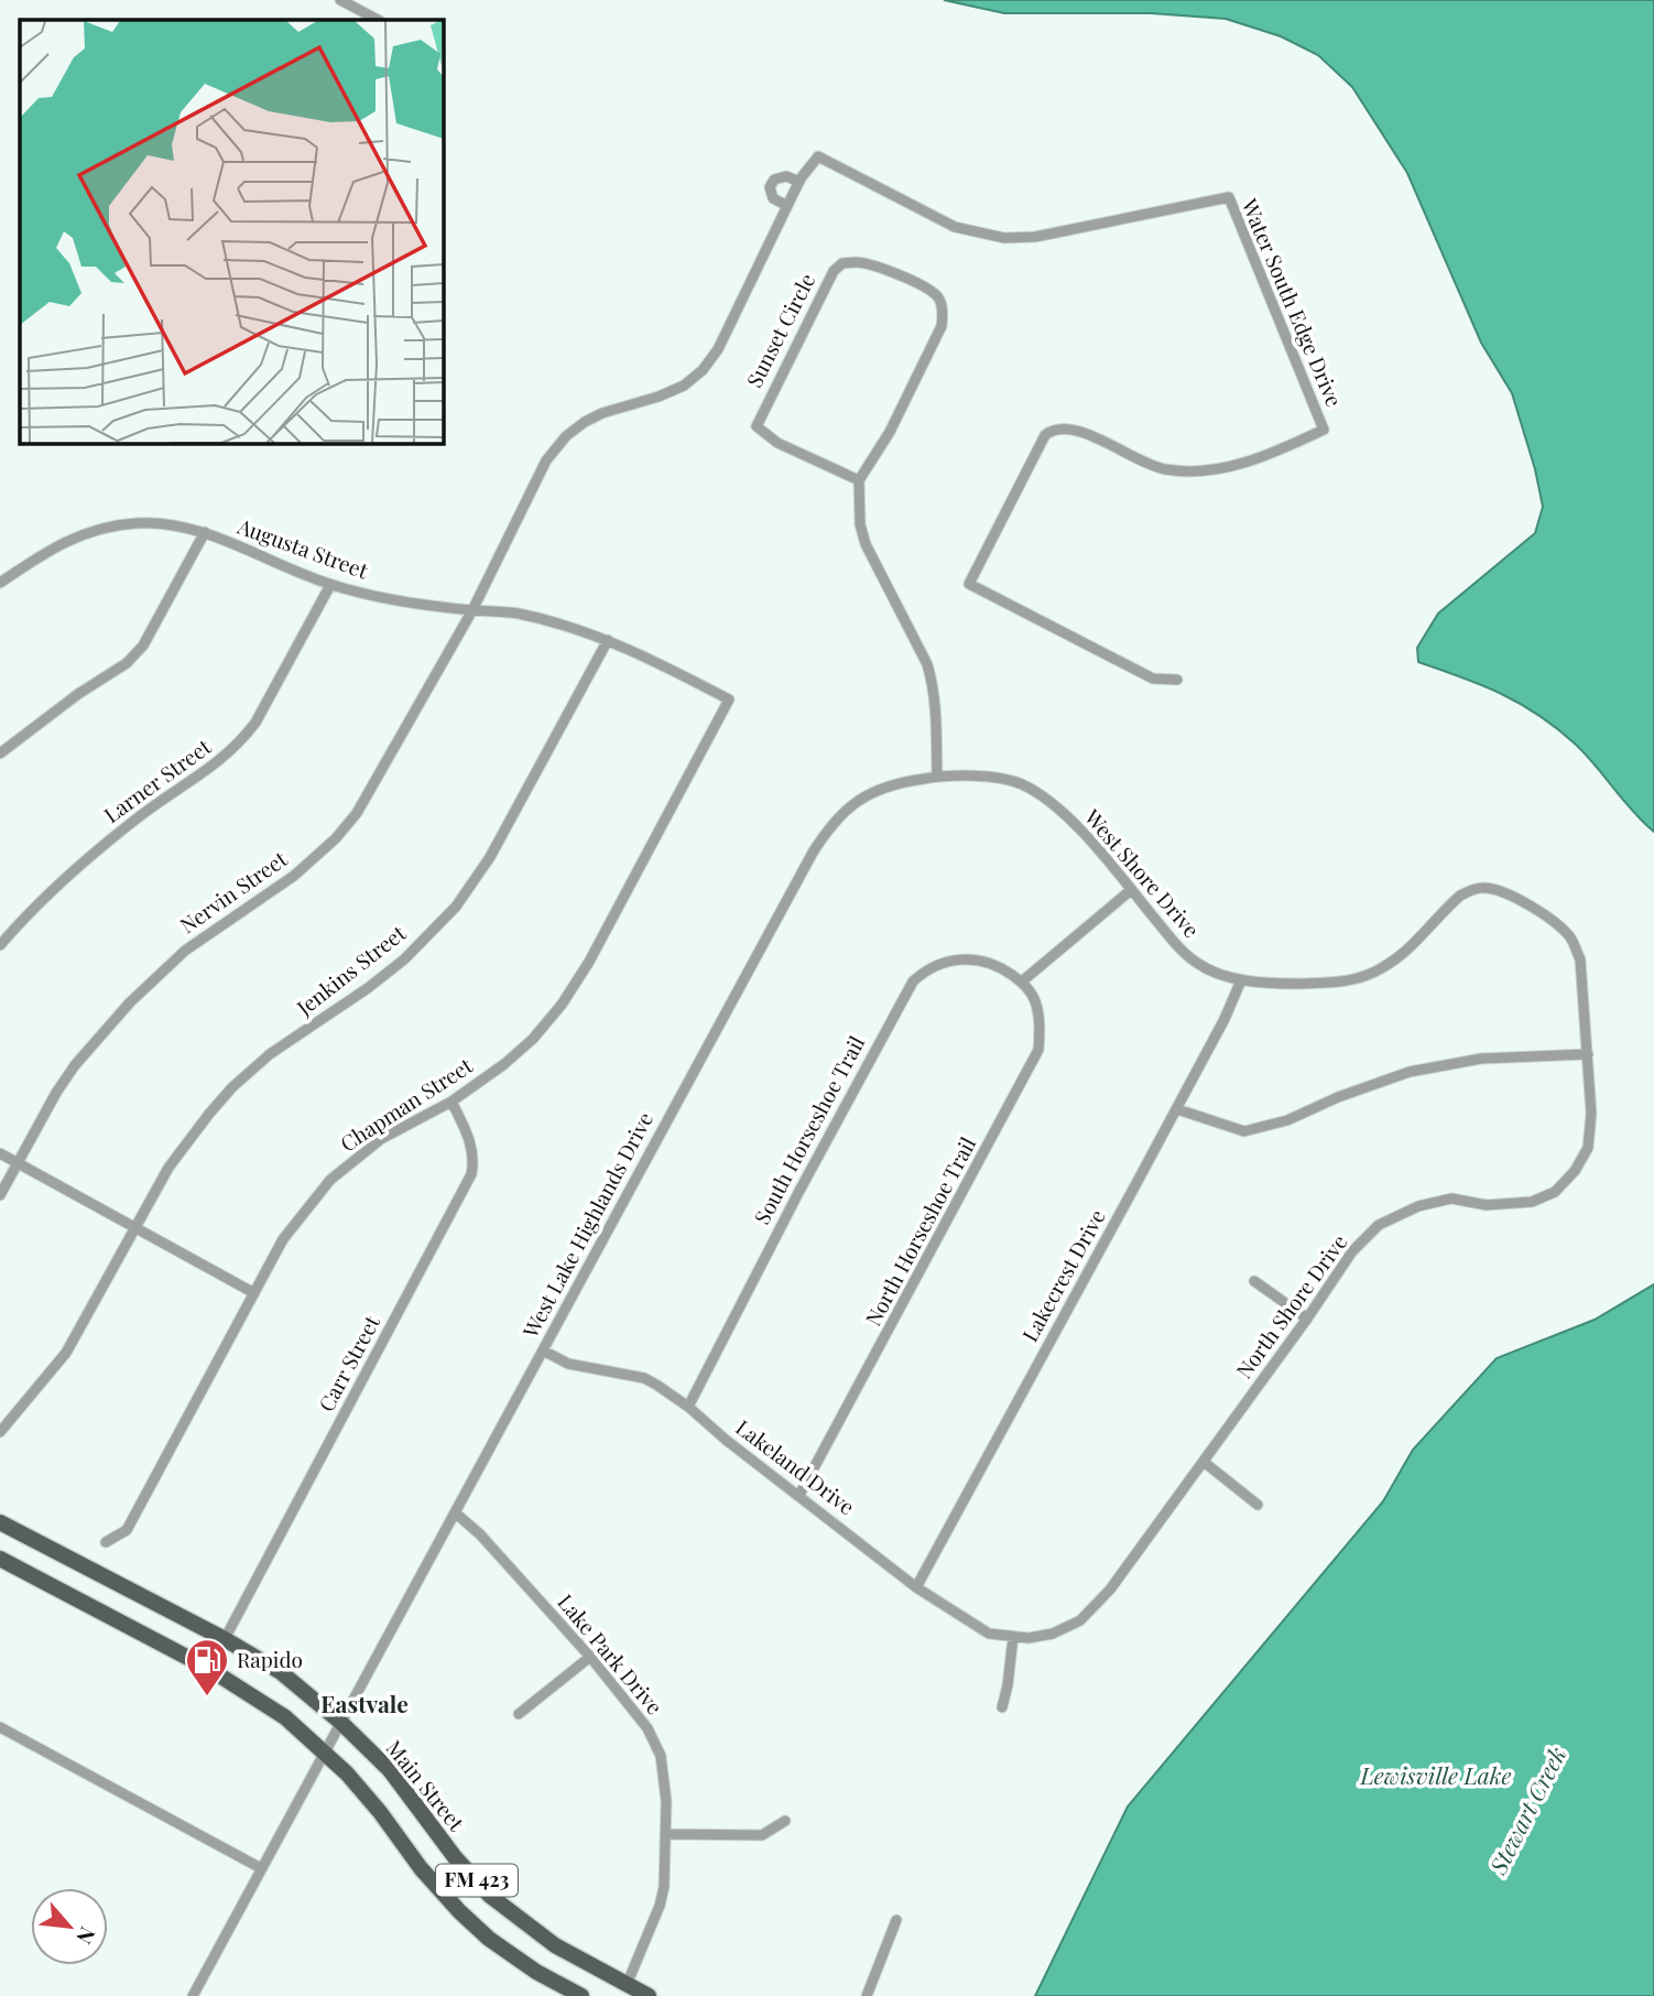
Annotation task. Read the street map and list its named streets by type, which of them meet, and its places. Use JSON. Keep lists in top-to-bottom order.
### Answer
{
  "streets": {
    "main road": ["Main Street", "FM 423"],
    "street": [
      "Water South Edge Drive",
      "Sunset Circle",
      "Augusta Street",
      "Larner Street",
      "West Shore Drive",
      "Nervin Street",
      "Jenkins Street",
      "Chapman Street",
      "South Horseshoe Trail",
      "West Lake Highlands Drive",
      "North Horseshoe Trail",
      "Lakecrest Drive",
      "North Shore Drive",
      "Carr Street",
      "Lakeland Drive",
      "Lake Park Drive"
    ]
  },
  "crossings": [
    ["Water South Edge Drive", "Augusta Street"],
    ["Water South Edge Drive", "Nervin Street"],
    ["Augusta Street", "Larner Street"],
    ["Augusta Street", "Nervin Street"],
    ["Augusta Street", "Jenkins Street"],
    ["Augusta Street", "Chapman Street"],
    ["West Shore Drive", "West Lake Highlands Drive"],
    ["West Shore Drive", "Lakecrest Drive"],
    ["West Shore Drive", "North Shore Drive"],
    ["Chapman Street", "Carr Street"],
    ["South Horseshoe Trail", "North Horseshoe Trail"],
    ["South Horseshoe Trail", "Lakeland Drive"],
    ["West Lake Highlands Drive", "Lakeland Drive"],
    ["West Lake Highlands Drive", "Lake Park Drive"],
    ["West Lake Highlands Drive", "Main Street"],
    ["West Lake Highlands Drive", "FM 423"],
    ["North Horseshoe Trail", "Lakeland Drive"],
    ["Lakecrest Drive", "Lakeland Drive"],
    ["North Shore Drive", "Lakeland Drive"],
    ["Carr Street", "Main Street"],
    ["Lake Park Drive", "Main Street"]
  ],
  "districts": ["Eastvale"],
  "water": ["Lewisville Lake", "Stewart Creek"],
  "places": {
    "fuel station": ["Rapido"]
  },
  "north": "bottom right"
}
